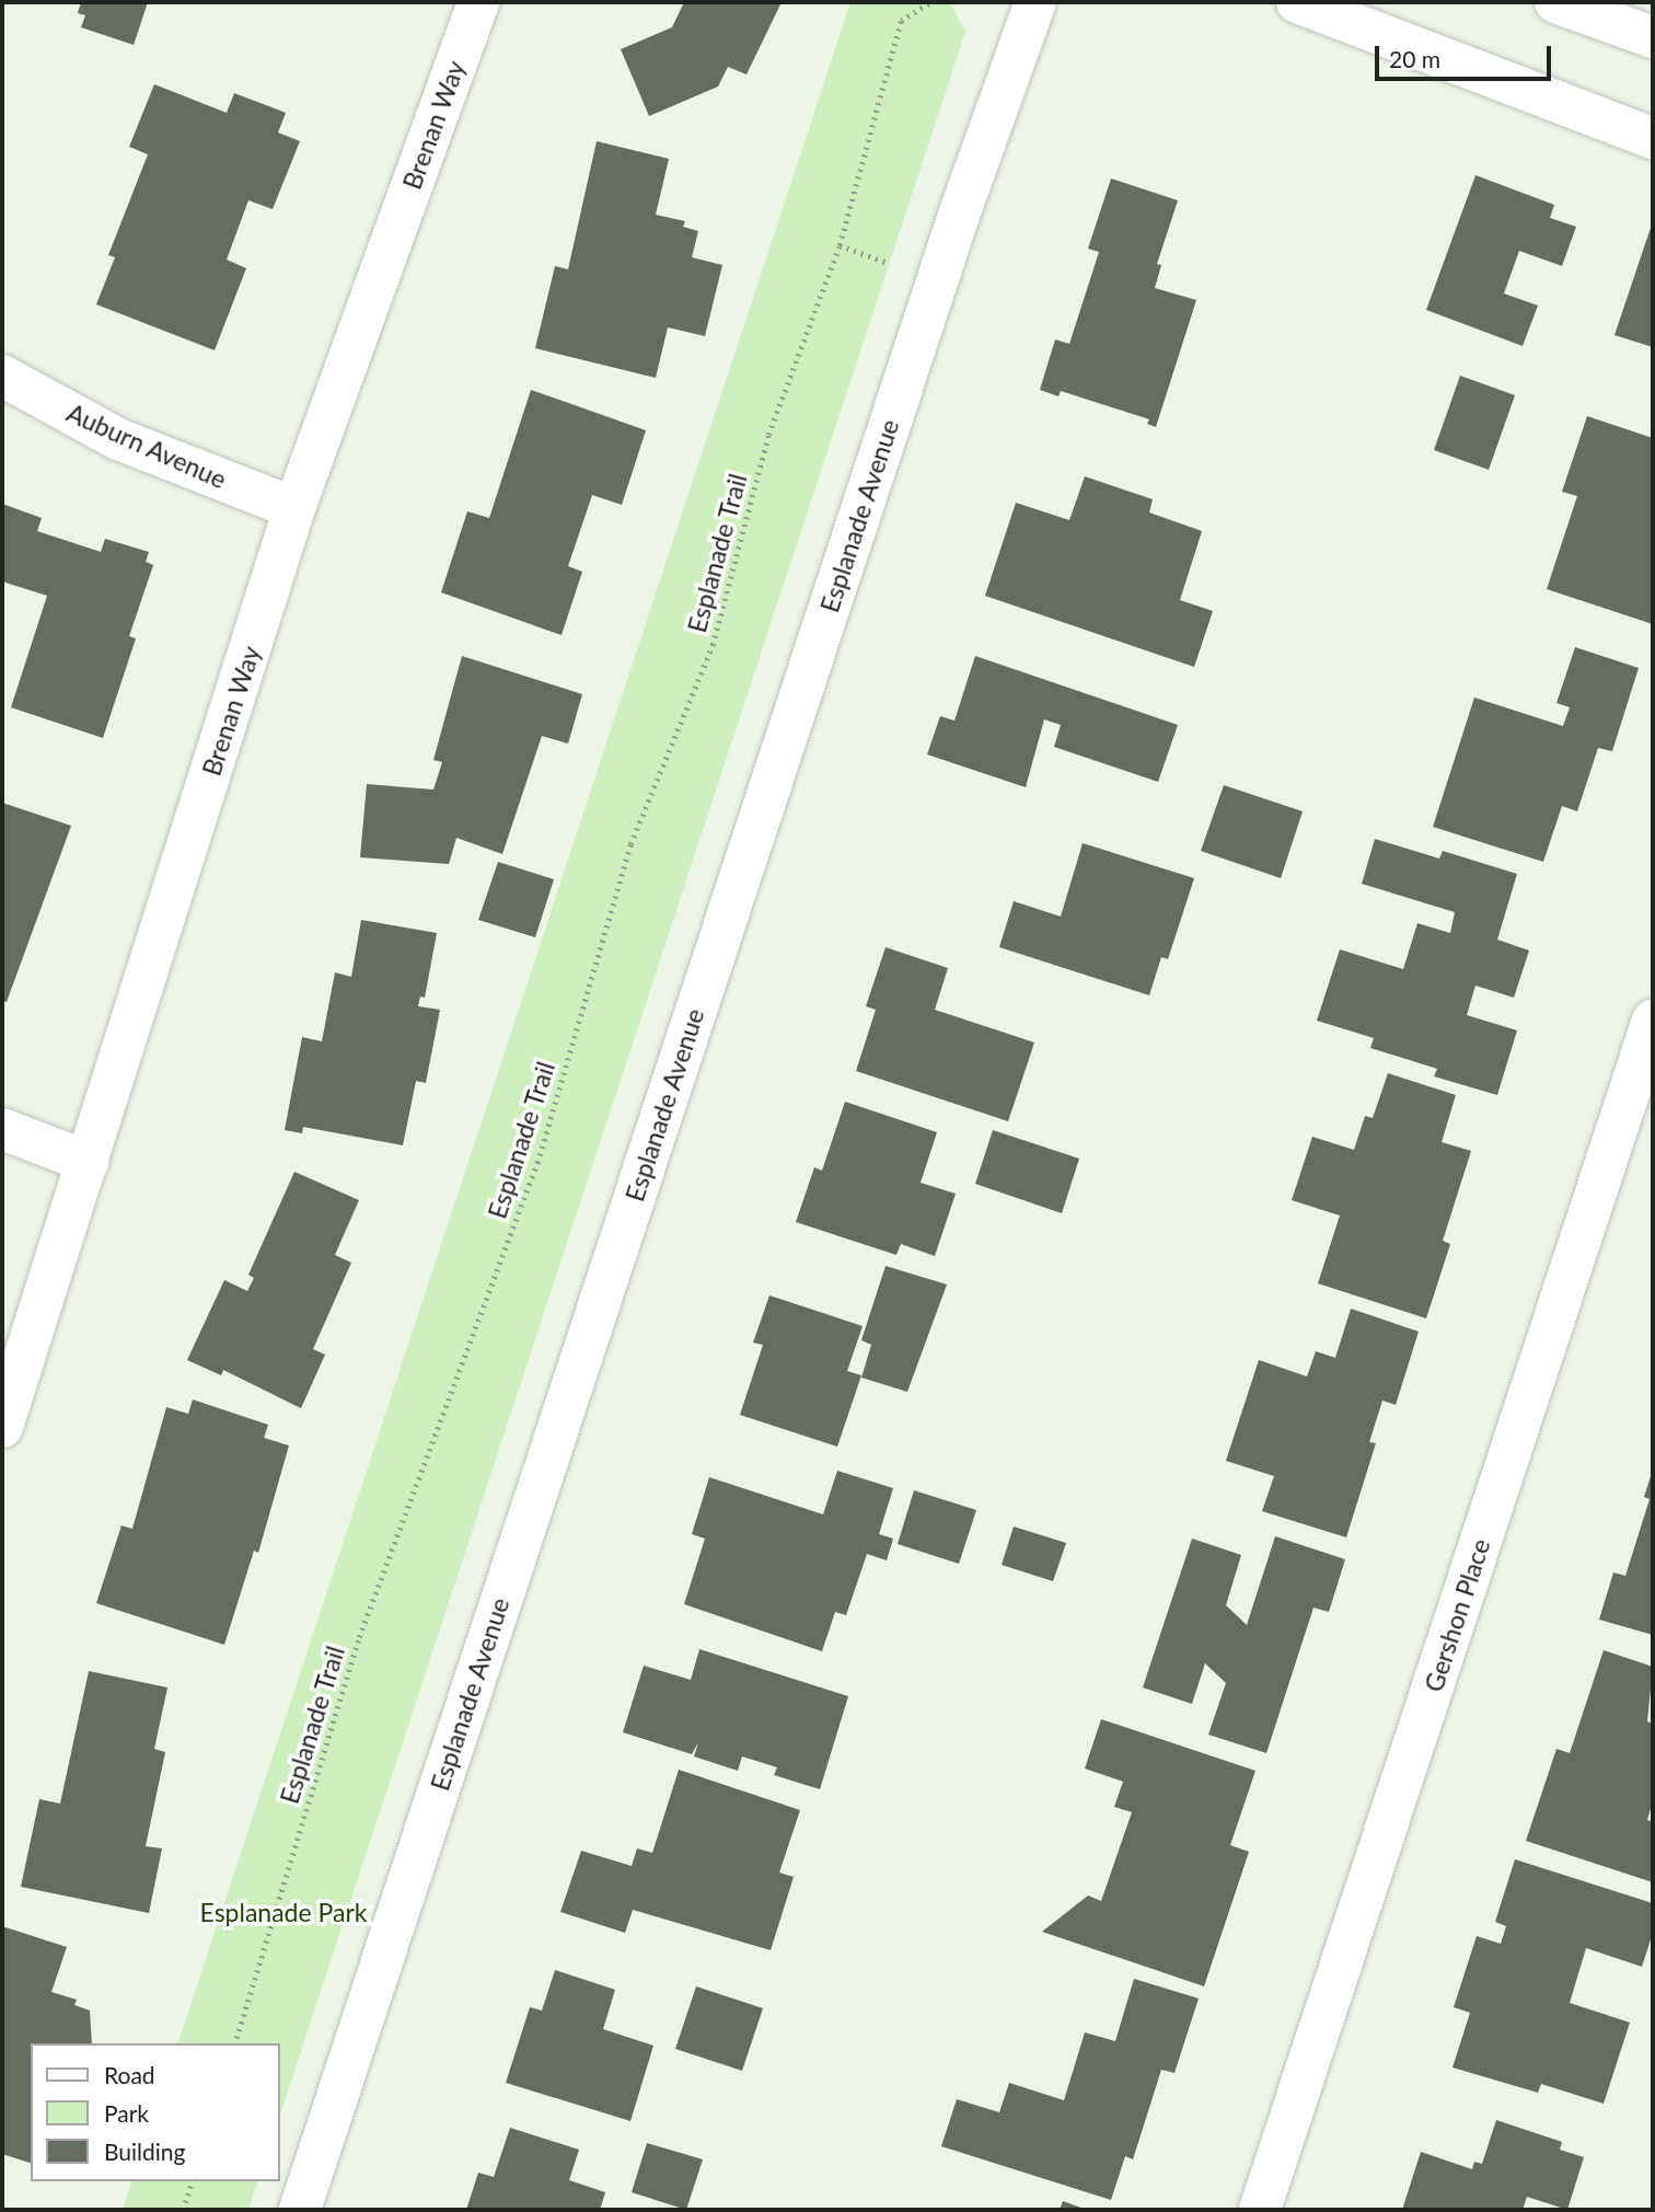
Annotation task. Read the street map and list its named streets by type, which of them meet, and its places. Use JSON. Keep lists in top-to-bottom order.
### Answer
{
  "streets": {
    "street": [
      "Brenan Way",
      "Auburn Avenue",
      "Esplanade Avenue",
      "Gershon Place"
    ],
    "path": ["Esplanade Trail"]
  },
  "crossings": [
    ["Brenan Way", "Auburn Avenue"]
  ],
  "parks": ["Esplanade Park"],
  "legend": ["Road", "Park", "Building"],
  "scale_bar": "20 m"
}
